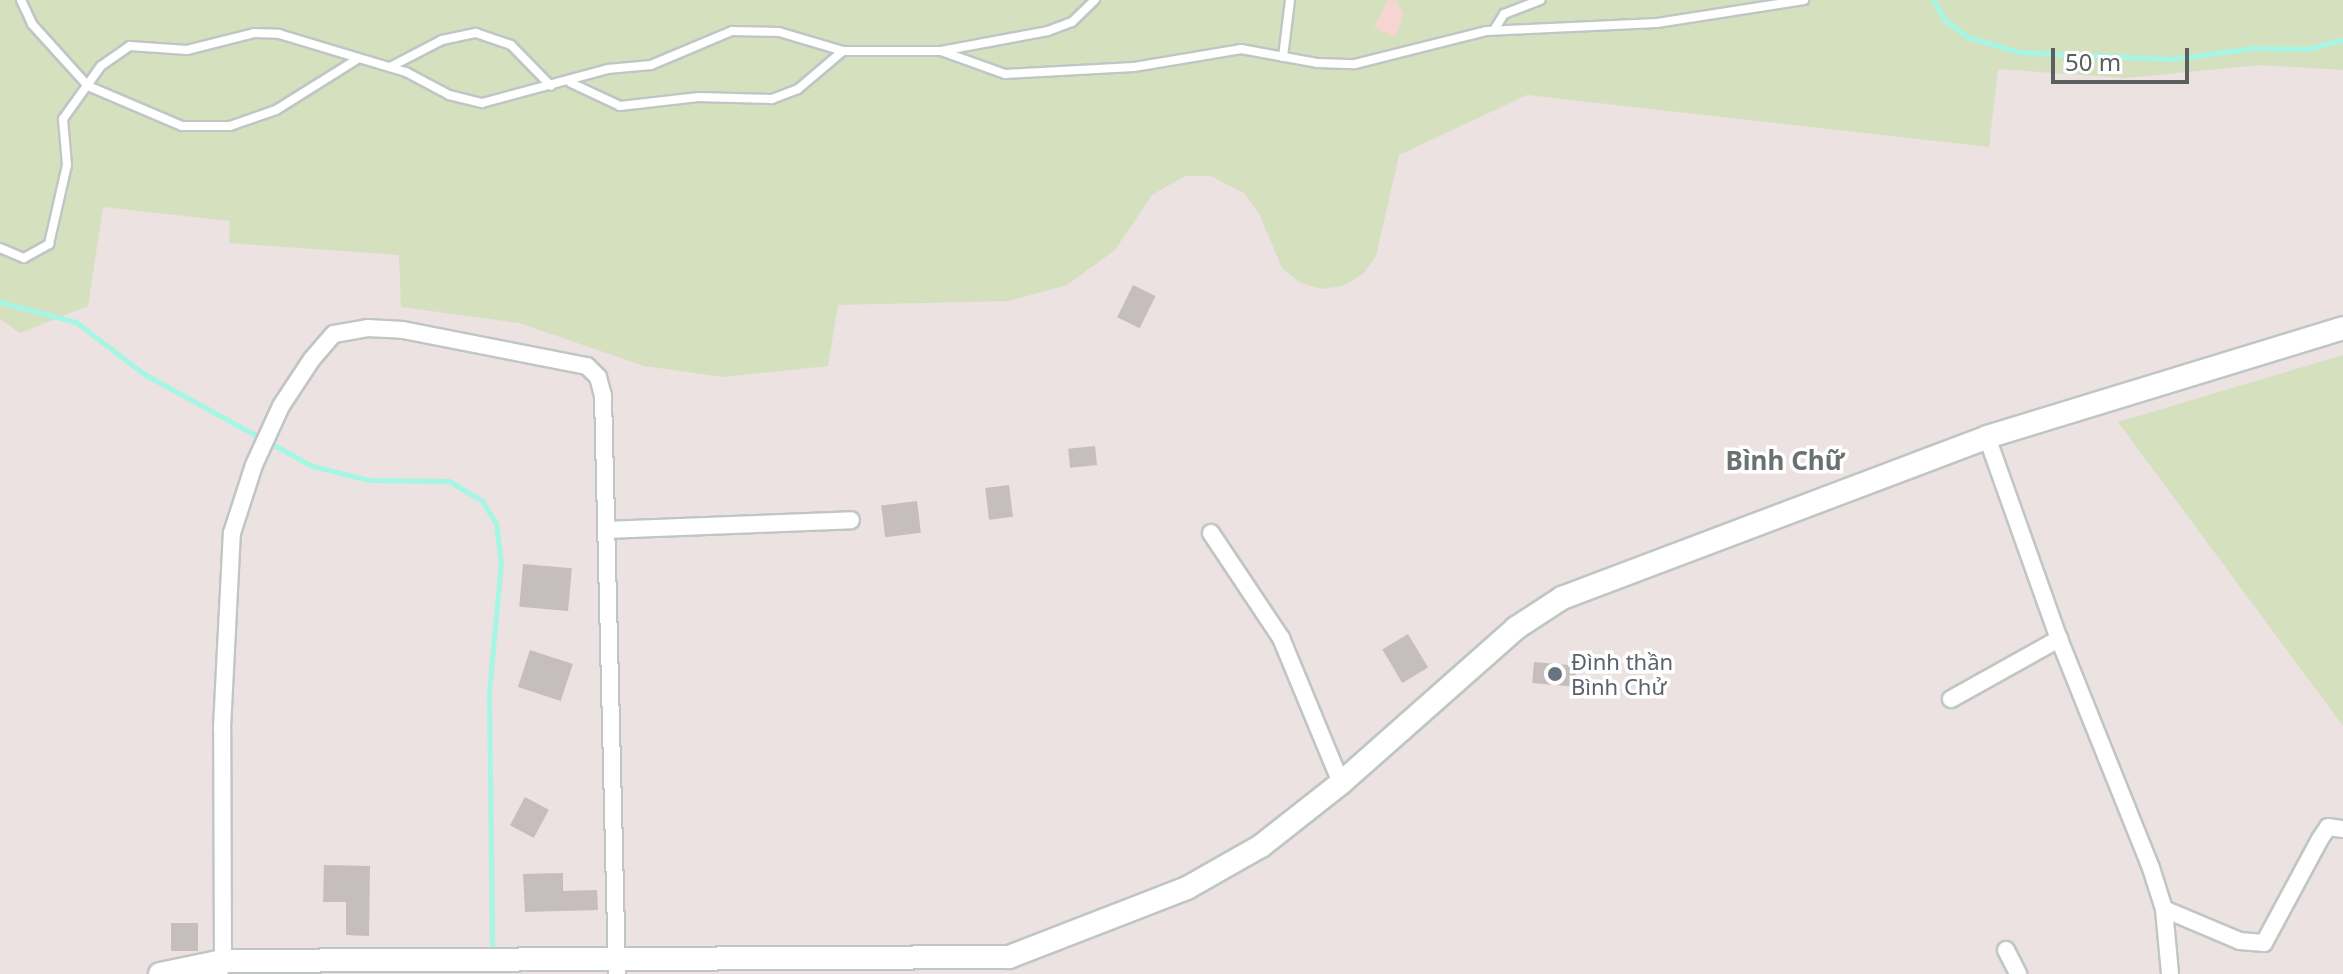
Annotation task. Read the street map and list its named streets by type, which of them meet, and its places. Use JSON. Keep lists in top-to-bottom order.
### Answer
{
  "districts": ["Bình Chữ"],
  "places": ["Đình thần Bình Chử"],
  "scale_bar": "50 m"
}
